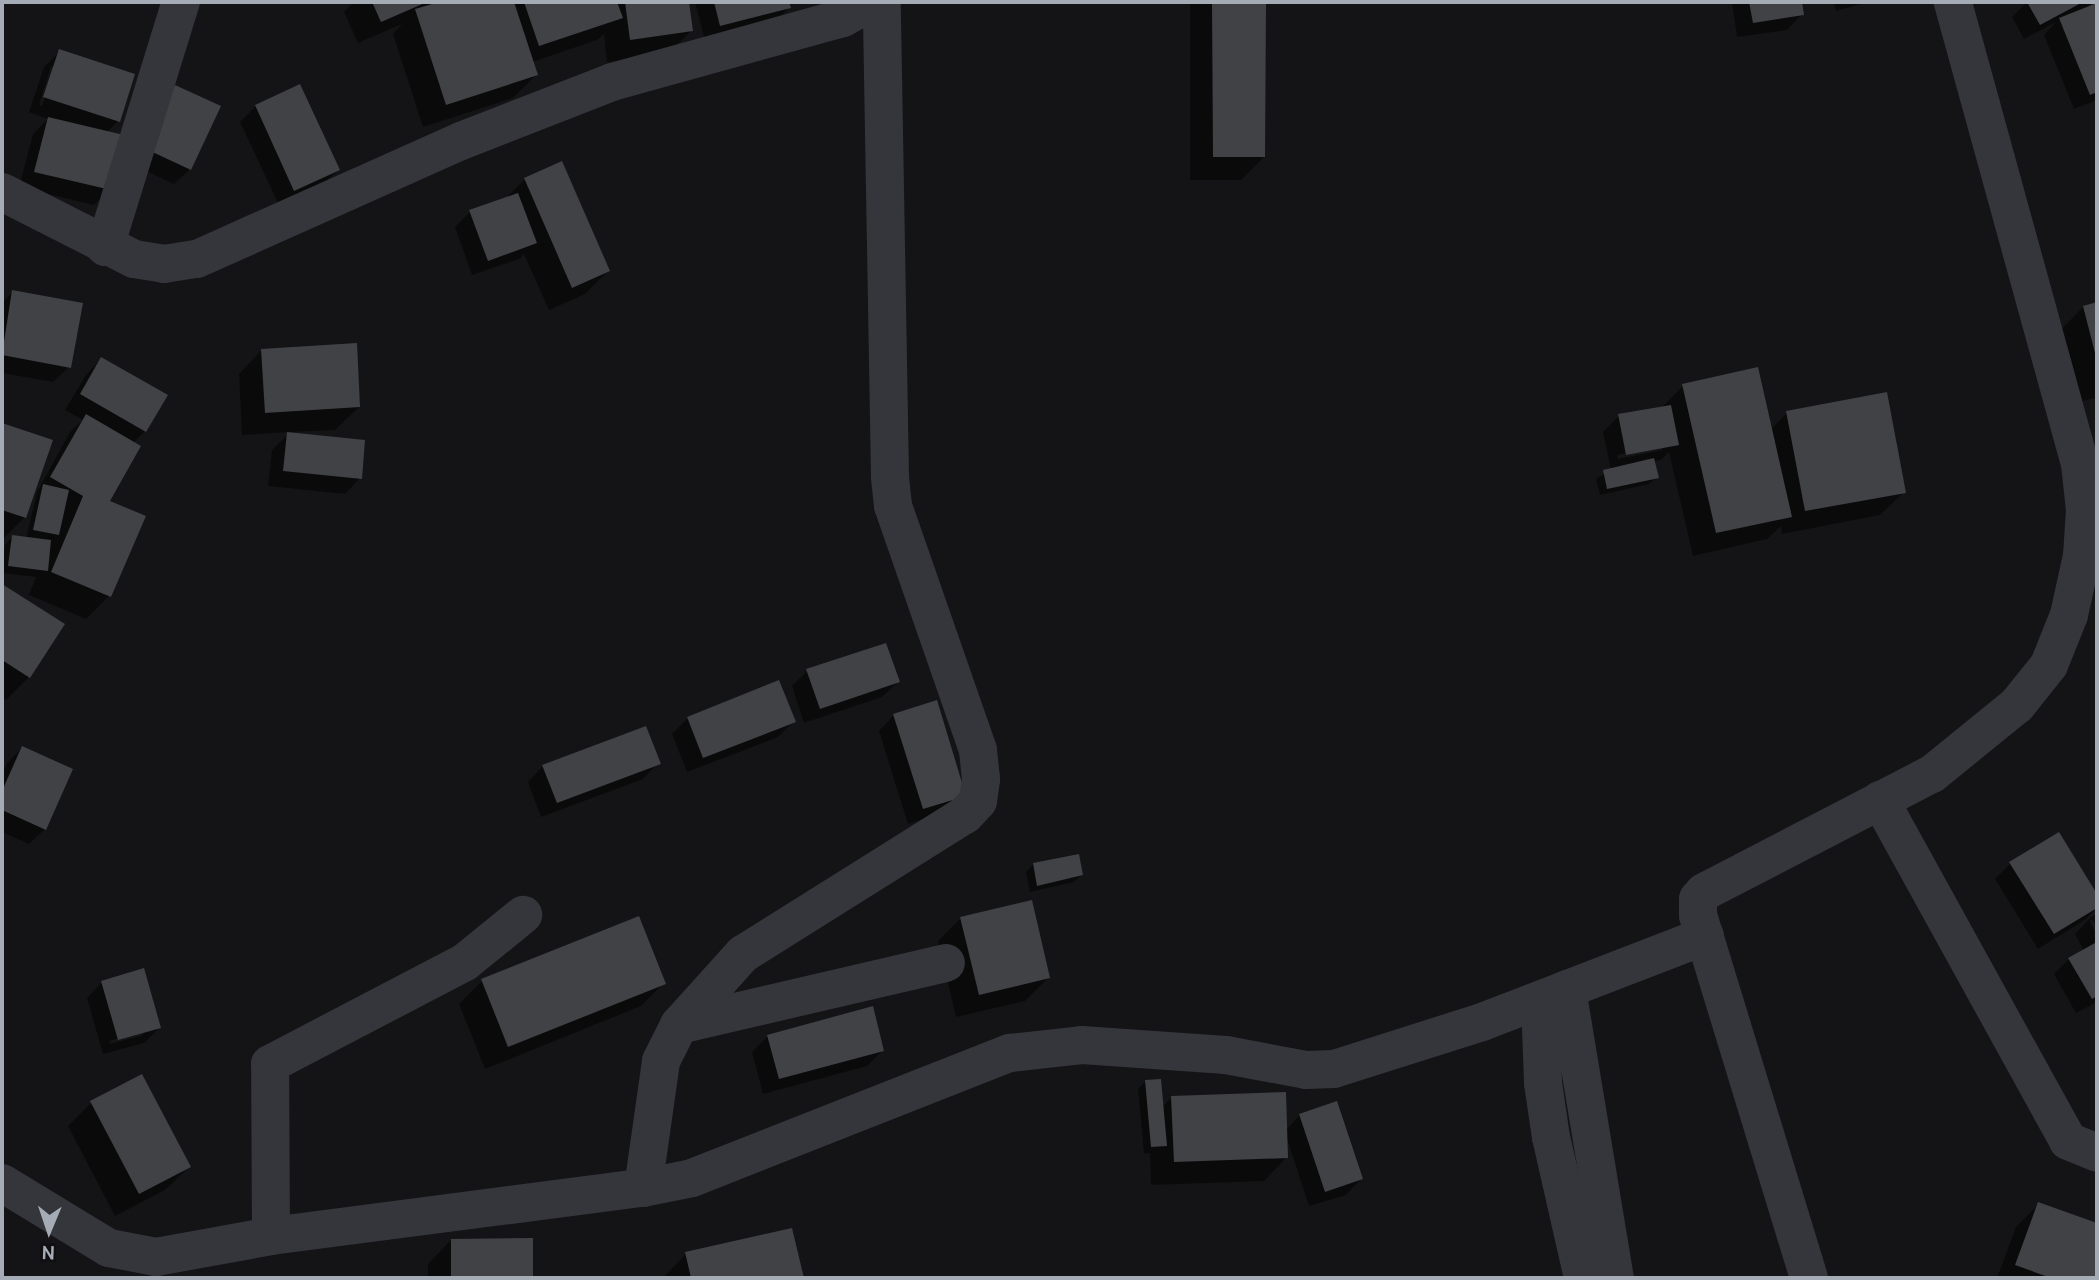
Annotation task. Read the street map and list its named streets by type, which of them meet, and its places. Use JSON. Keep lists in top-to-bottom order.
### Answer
{
  "north": "bottom"
}
